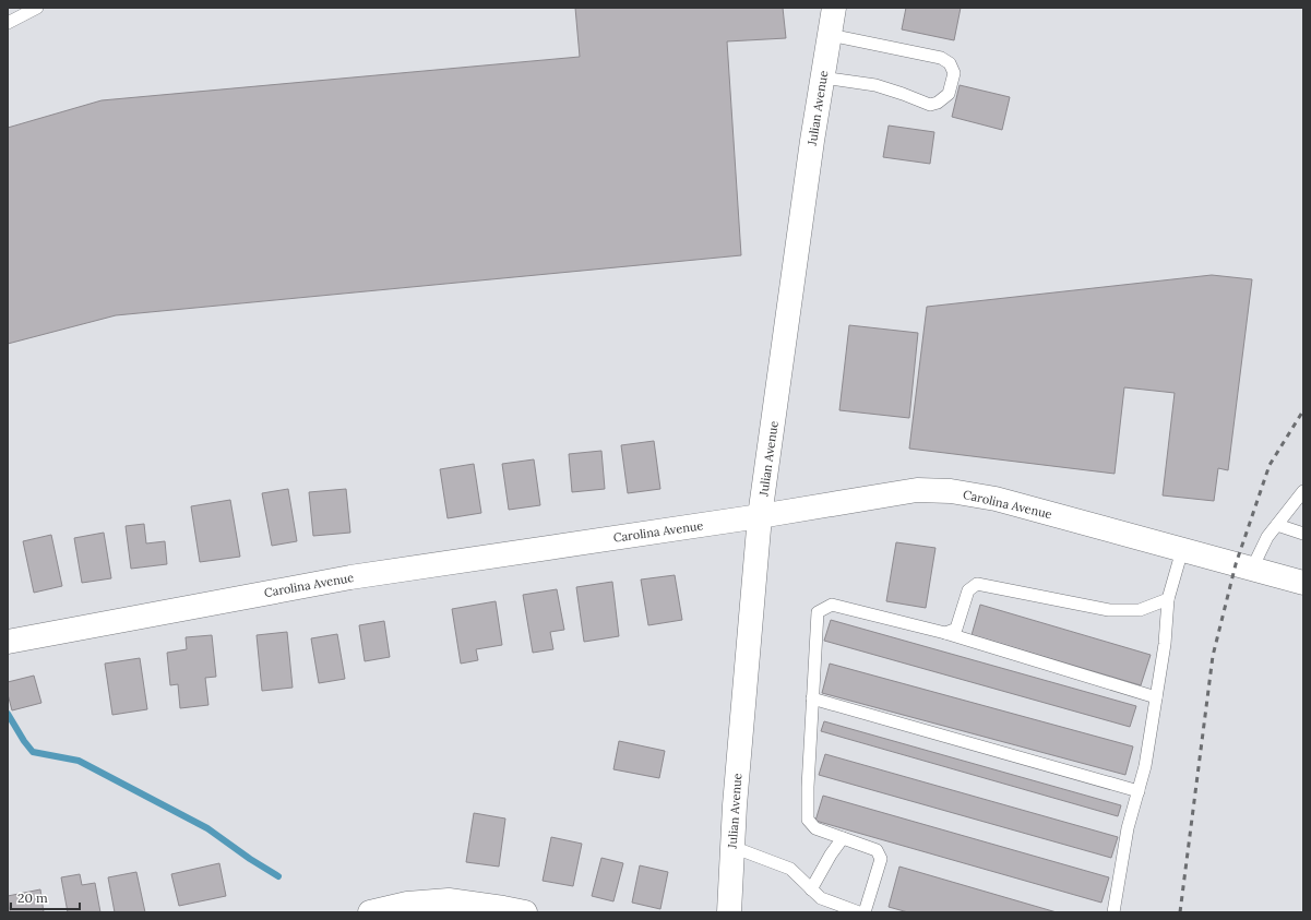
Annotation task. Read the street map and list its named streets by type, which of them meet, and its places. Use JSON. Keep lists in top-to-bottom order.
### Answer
{
  "streets": {
    "street": ["Julian Avenue", "Carolina Avenue"]
  },
  "crossings": [
    ["Julian Avenue", "Carolina Avenue"]
  ],
  "scale_bar": "20 m"
}
